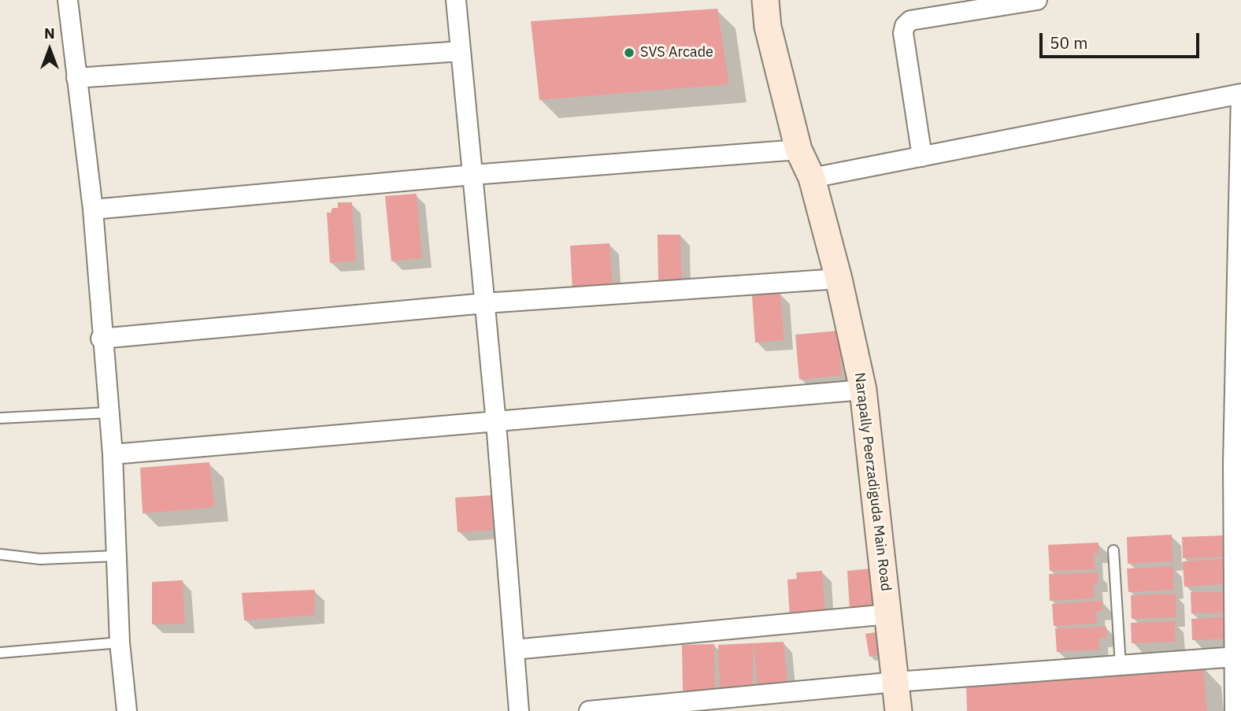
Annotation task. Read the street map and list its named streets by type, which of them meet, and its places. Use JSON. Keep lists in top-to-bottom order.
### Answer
{
  "streets": {
    "street": ["Narapally Peerzadiguda Main Road"]
  },
  "places": ["SVS Arcade"],
  "scale_bar": "50 m",
  "north": "top"
}
